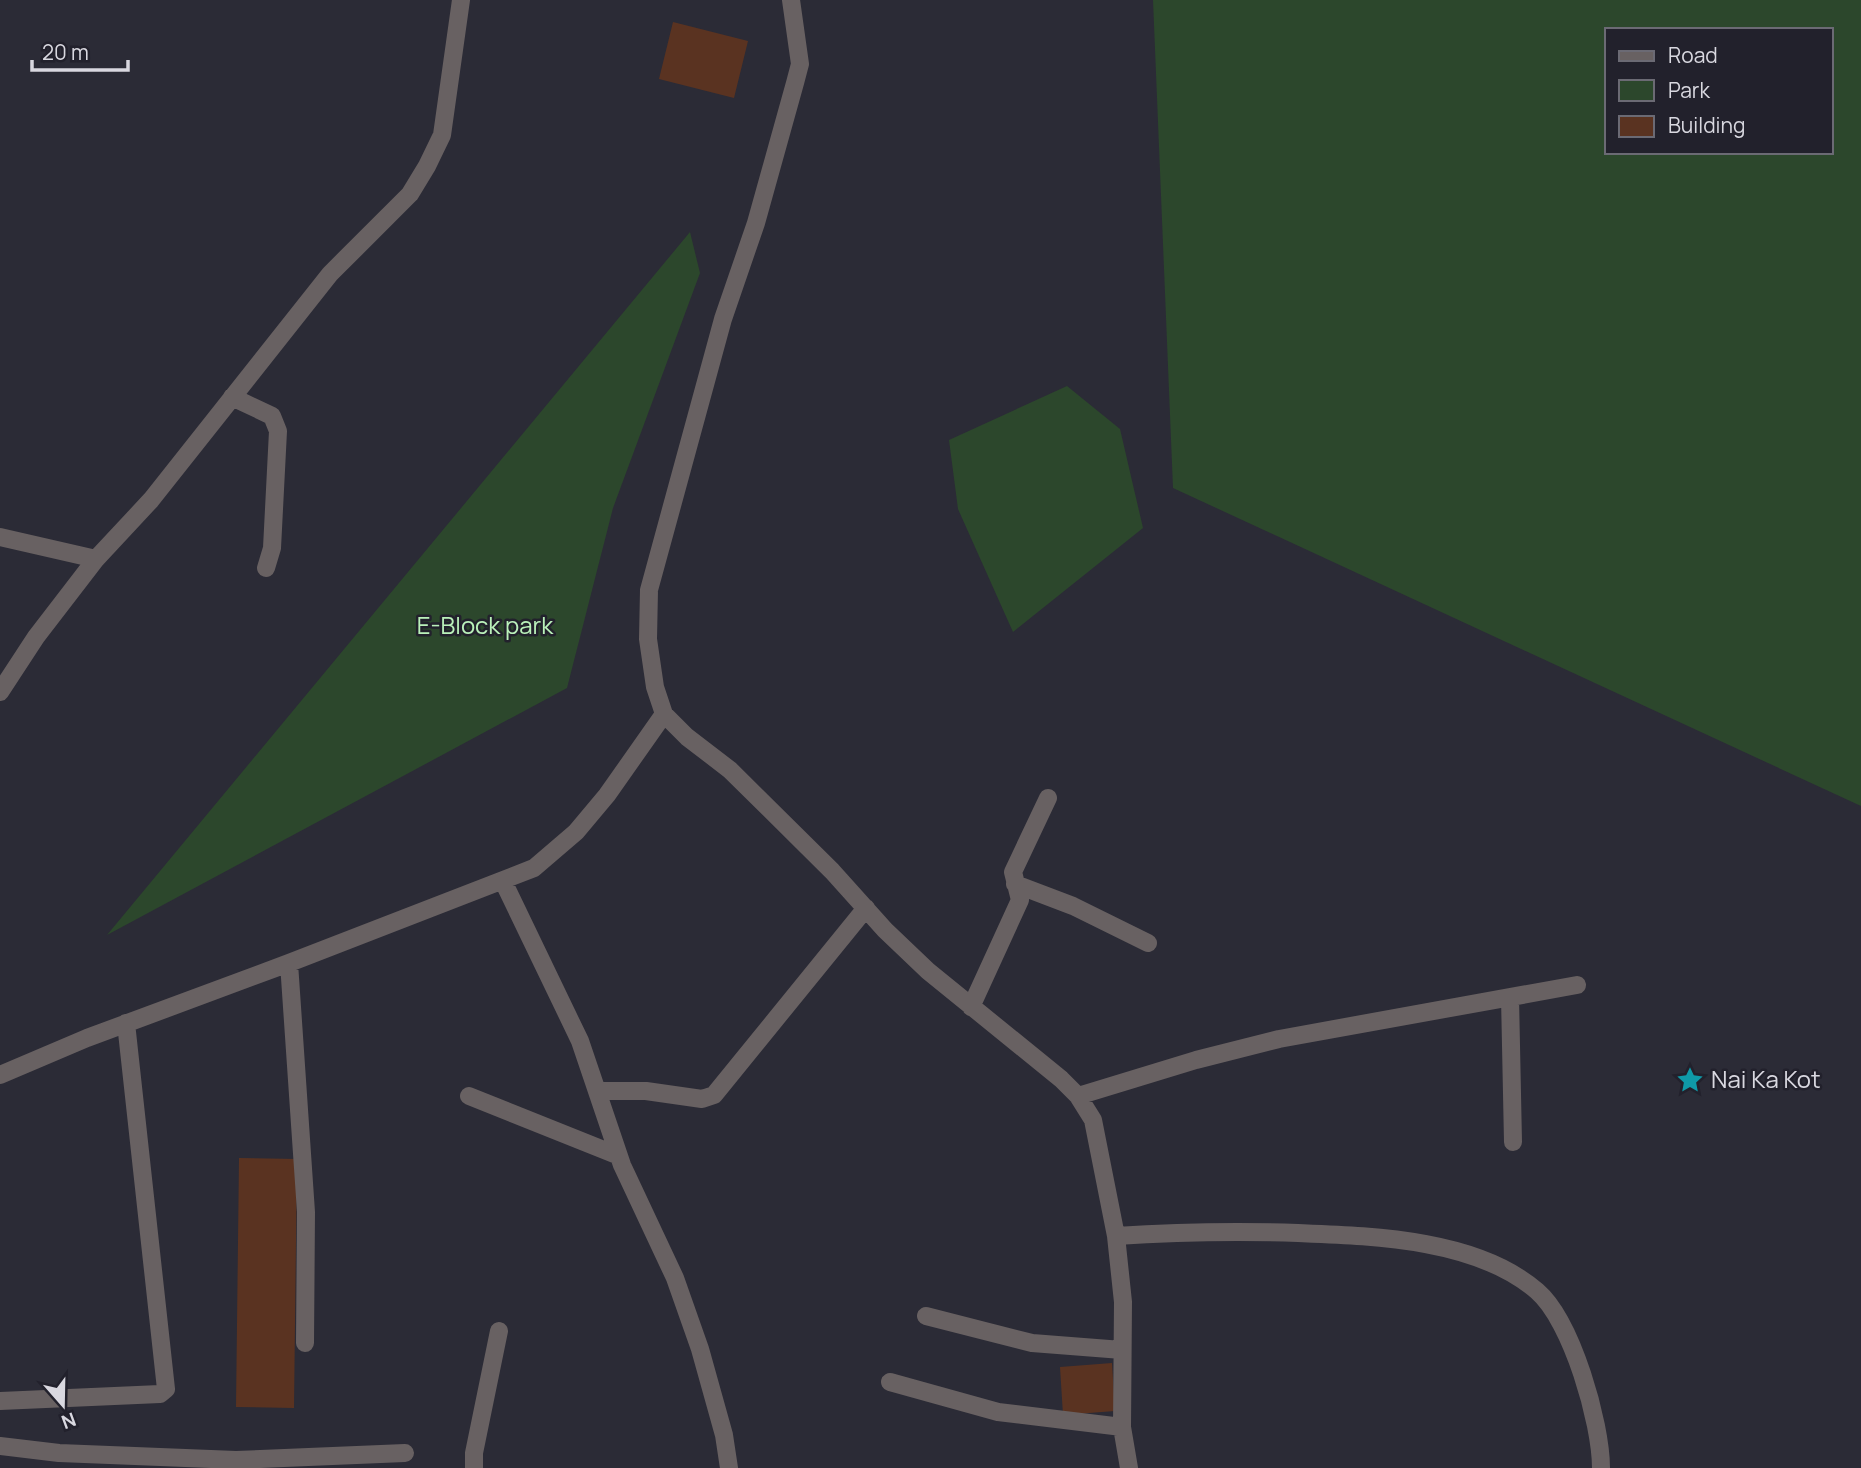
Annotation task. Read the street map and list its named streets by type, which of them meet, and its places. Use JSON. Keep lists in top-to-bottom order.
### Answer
{
  "parks": ["E-Block park"],
  "places": {
    "place": ["Nai Ka Kot"]
  },
  "legend": ["Road", "Park", "Building"],
  "scale_bar": "20 m",
  "north": "bottom"
}
